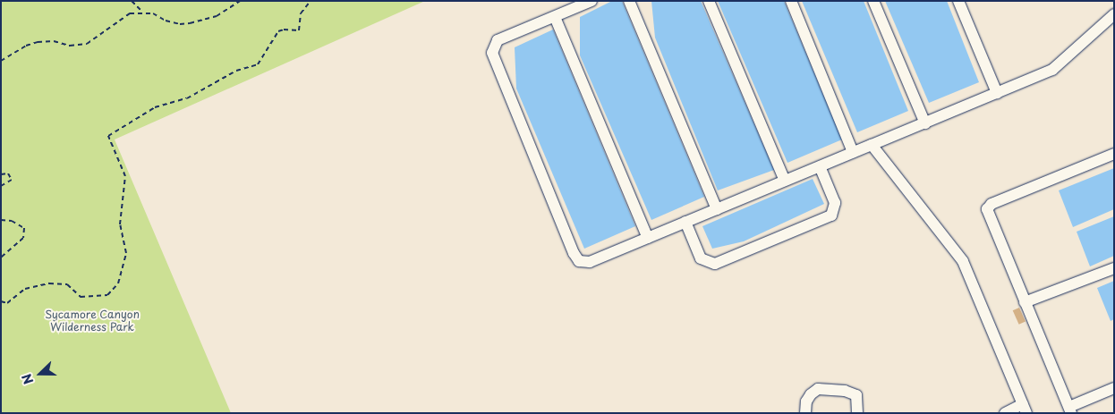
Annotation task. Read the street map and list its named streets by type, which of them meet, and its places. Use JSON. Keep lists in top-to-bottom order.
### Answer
{
  "parks": ["Sycamore Canyon Wilderness Park"],
  "north": "left"
}
